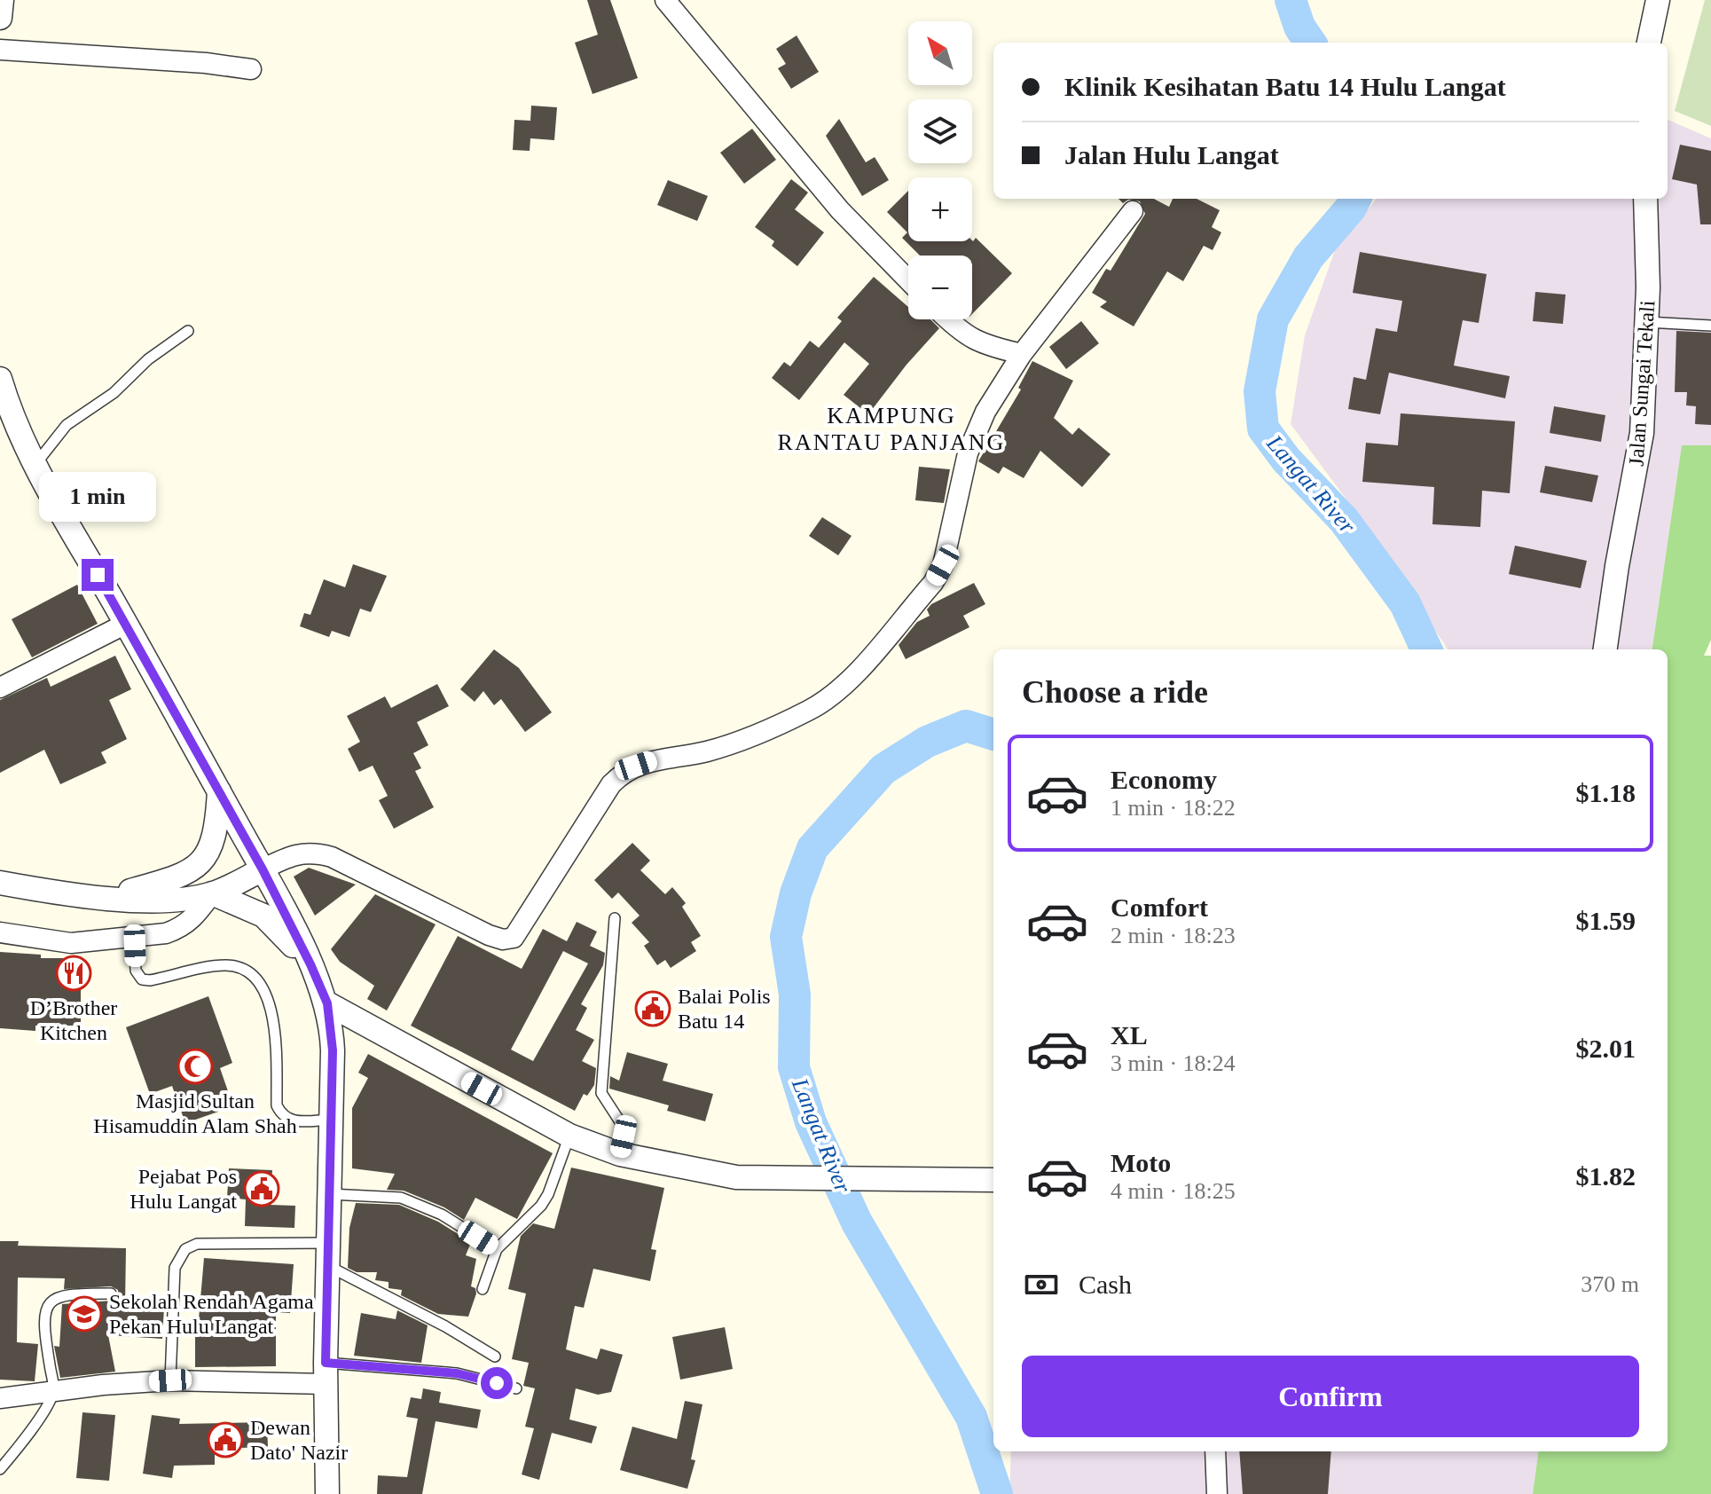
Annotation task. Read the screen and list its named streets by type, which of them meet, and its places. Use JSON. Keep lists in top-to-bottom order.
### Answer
{
  "streets": {
    "street": ["Jalan Sungai Tekali"]
  },
  "districts": ["KAMPUNG RANTAU PANJANG"],
  "water": ["Langat River"],
  "places": {
    "restaurant": ["D’Brother Kitchen"],
    "public building": ["Balai Polis Batu 14", "Pejabat Pos Hulu Langat", "Dewan Dato' Nazir"],
    "mosque": ["Masjid Sultan Hisamuddin Alam Shah"],
    "school or university": ["Sekolah Rendah Agama Pekan Hulu Langat"]
  },
  "north": "top left",
  "page": {
    "map_buttons": ["+", "−"],
    "banner": ["Klinik Kesihatan Batu 14 Hulu Langat", "Jalan Hulu Langat"],
    "bubble": "1 min",
    "heading": "Choose a ride",
    "list": [
      {
        "name": "Economy",
        "note": "1 min · 18:22",
        "value": "$1.18"
      },
      {
        "name": "Comfort",
        "note": "2 min · 18:23",
        "value": "$1.59"
      },
      {
        "name": "XL",
        "note": "3 min · 18:24",
        "value": "$2.01"
      },
      {
        "name": "Moto",
        "note": "4 min · 18:25",
        "value": "$1.82"
      }
    ],
    "pay": ["Cash", "370 m"],
    "buttons": "Confirm"
  }
}
